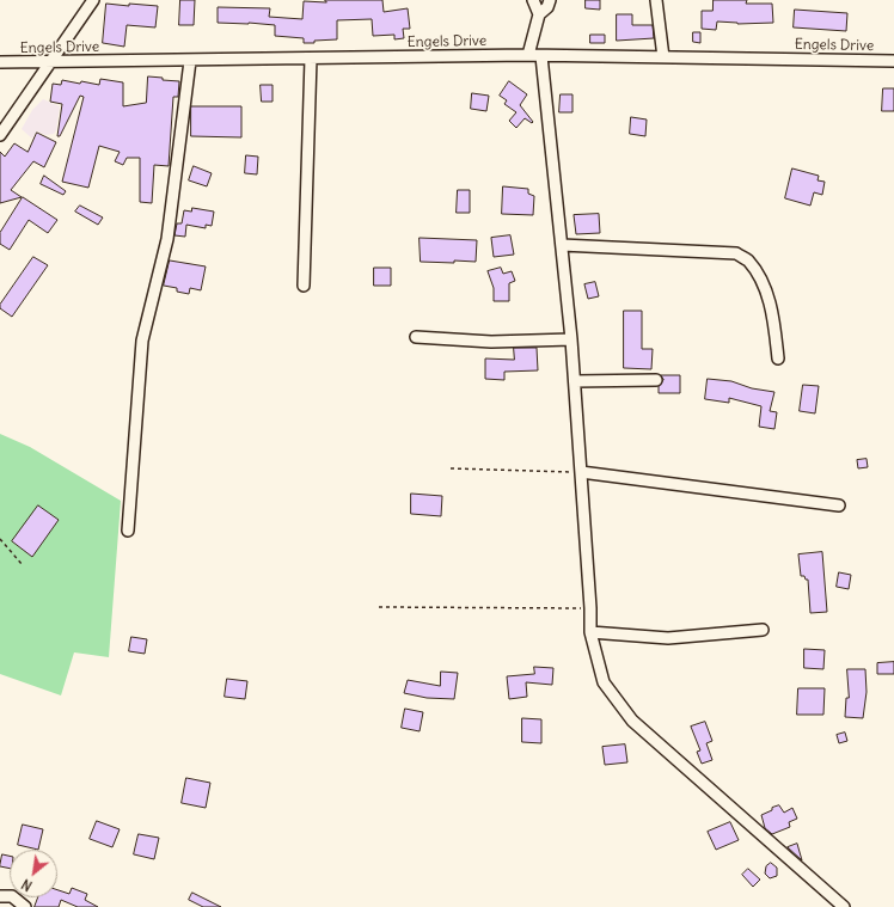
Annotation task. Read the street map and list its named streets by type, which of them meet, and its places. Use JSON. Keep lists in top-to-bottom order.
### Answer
{
  "streets": {
    "street": ["Engels Drive"]
  },
  "north": "bottom left"
}
